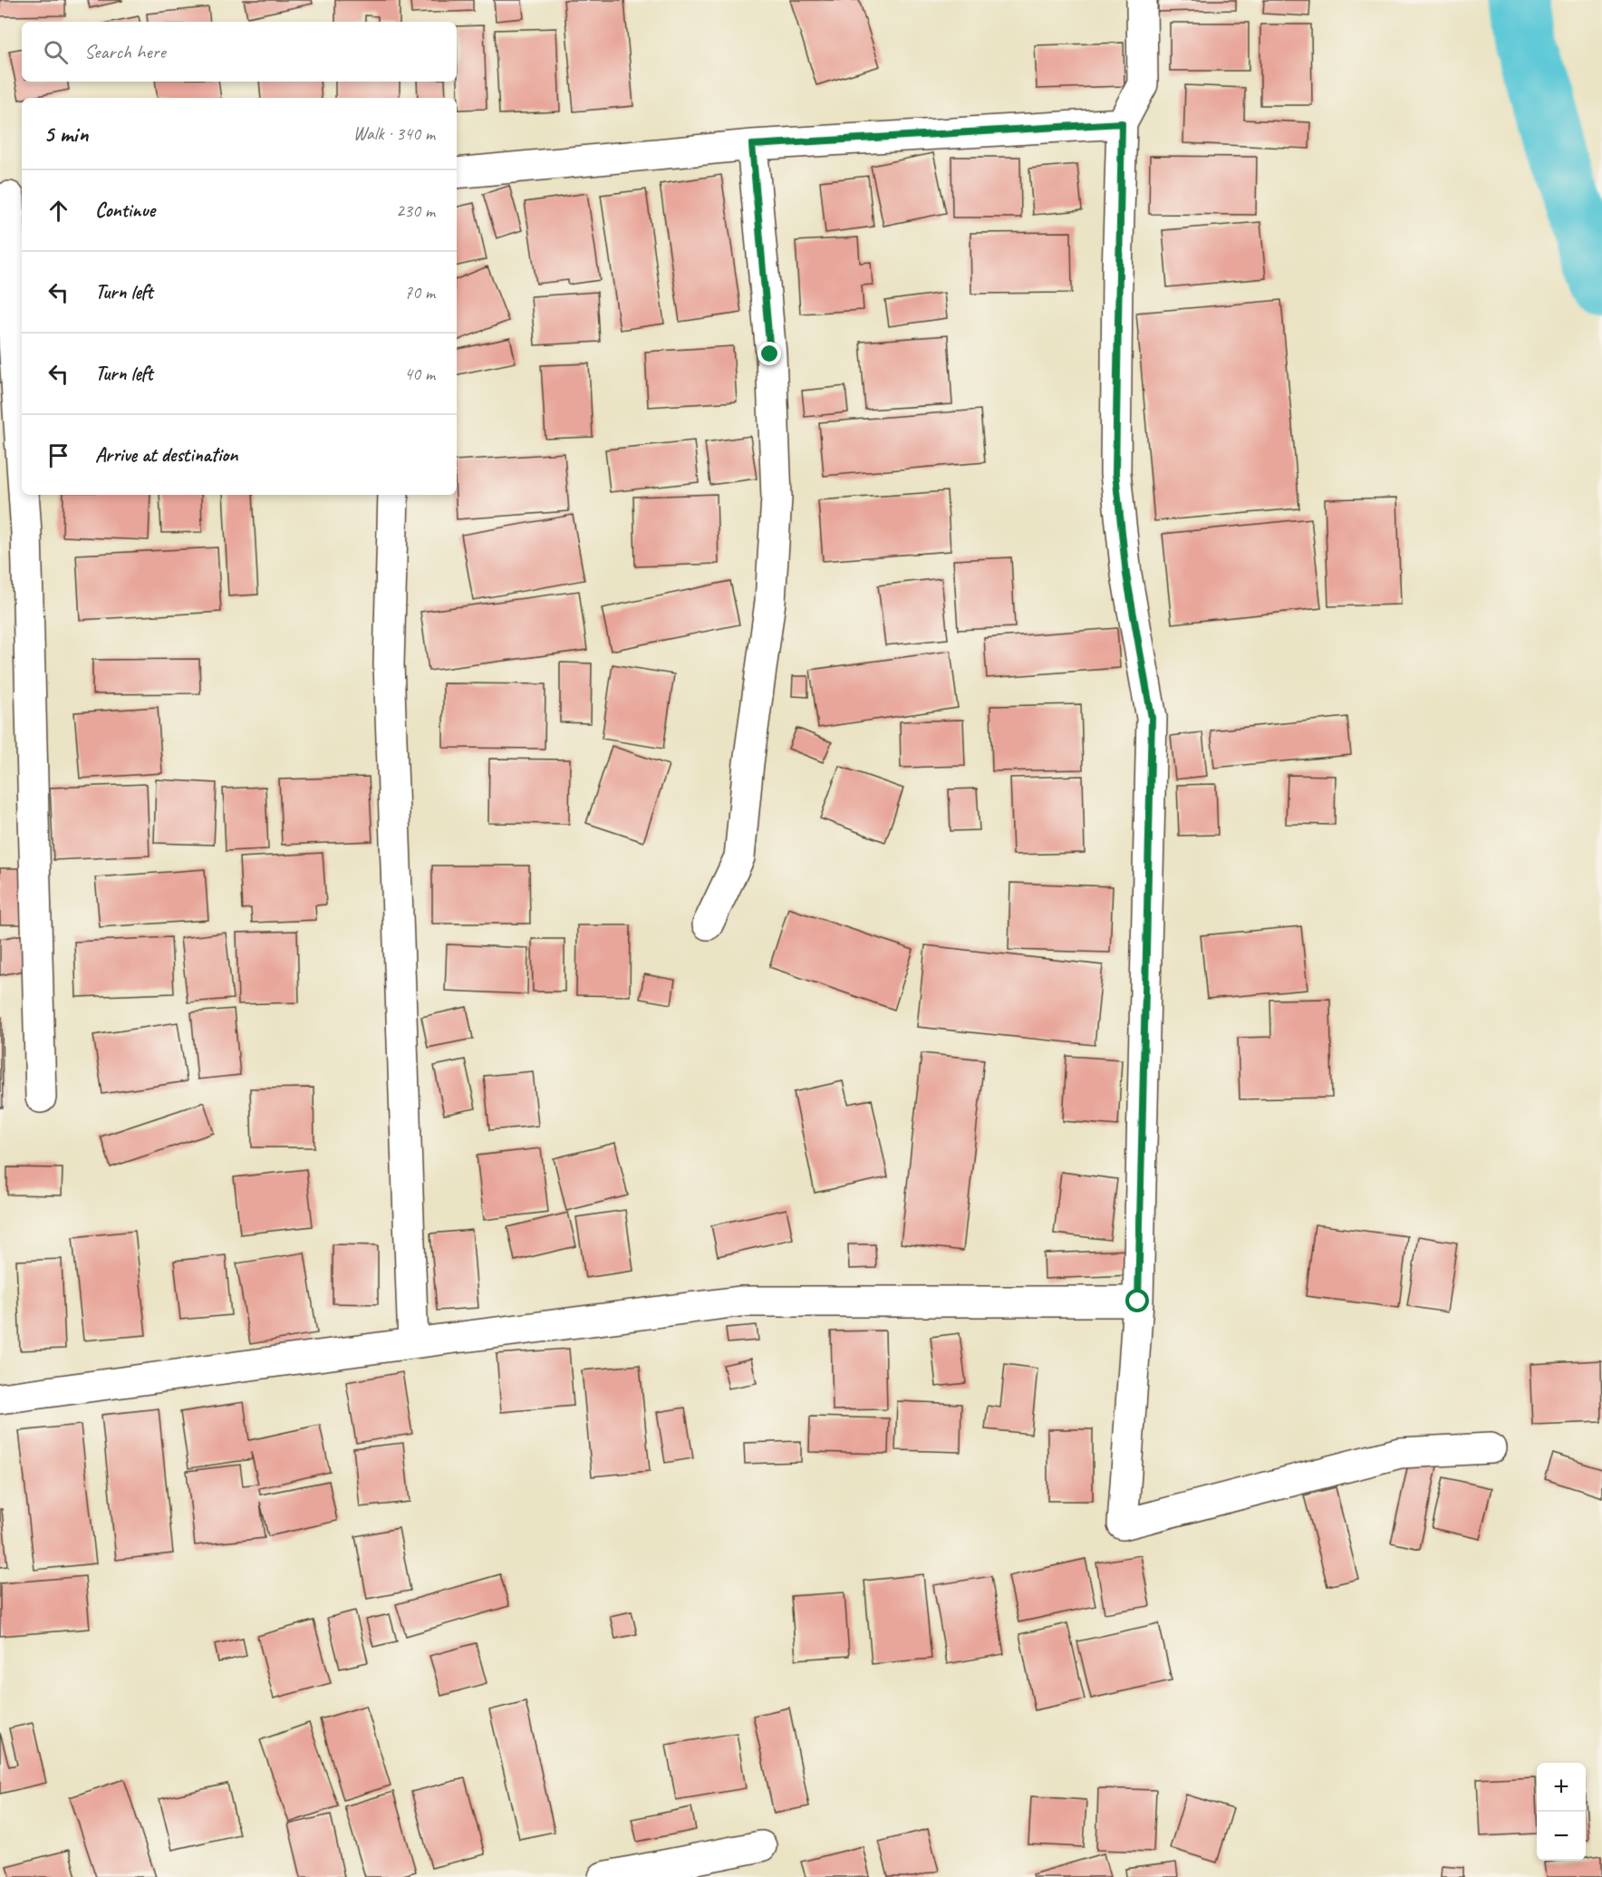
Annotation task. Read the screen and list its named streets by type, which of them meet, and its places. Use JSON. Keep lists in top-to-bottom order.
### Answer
{
  "page": {
    "search": "Search here",
    "heading": ["5 min", "Walk · 340 m"],
    "list": [
      ["Continue", "230 m"],
      ["Turn left", "70 m"],
      ["Turn left", "40 m"],
      "Arrive at destination"
    ],
    "map_buttons": ["+", "−"]
  }
}
